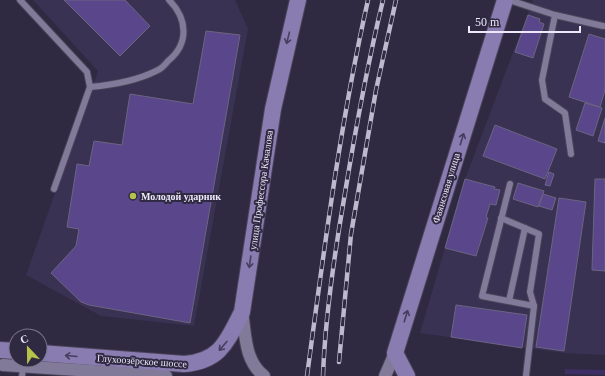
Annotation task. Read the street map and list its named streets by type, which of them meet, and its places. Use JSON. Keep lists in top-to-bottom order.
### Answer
{
  "streets": {
    "street": ["Фаянсовая улица", "улица Профессора Качалова", "Глухоозёрское шоссе"]
  },
  "crossings": [
    ["улица Профессора Качалова", "Глухоозёрское шоссе"]
  ],
  "one_way": ["Фаянсовая улица", "улица Профессора Качалова"],
  "places": ["Молодой ударник"],
  "scale_bar": "50 m",
  "north": "top"
}
